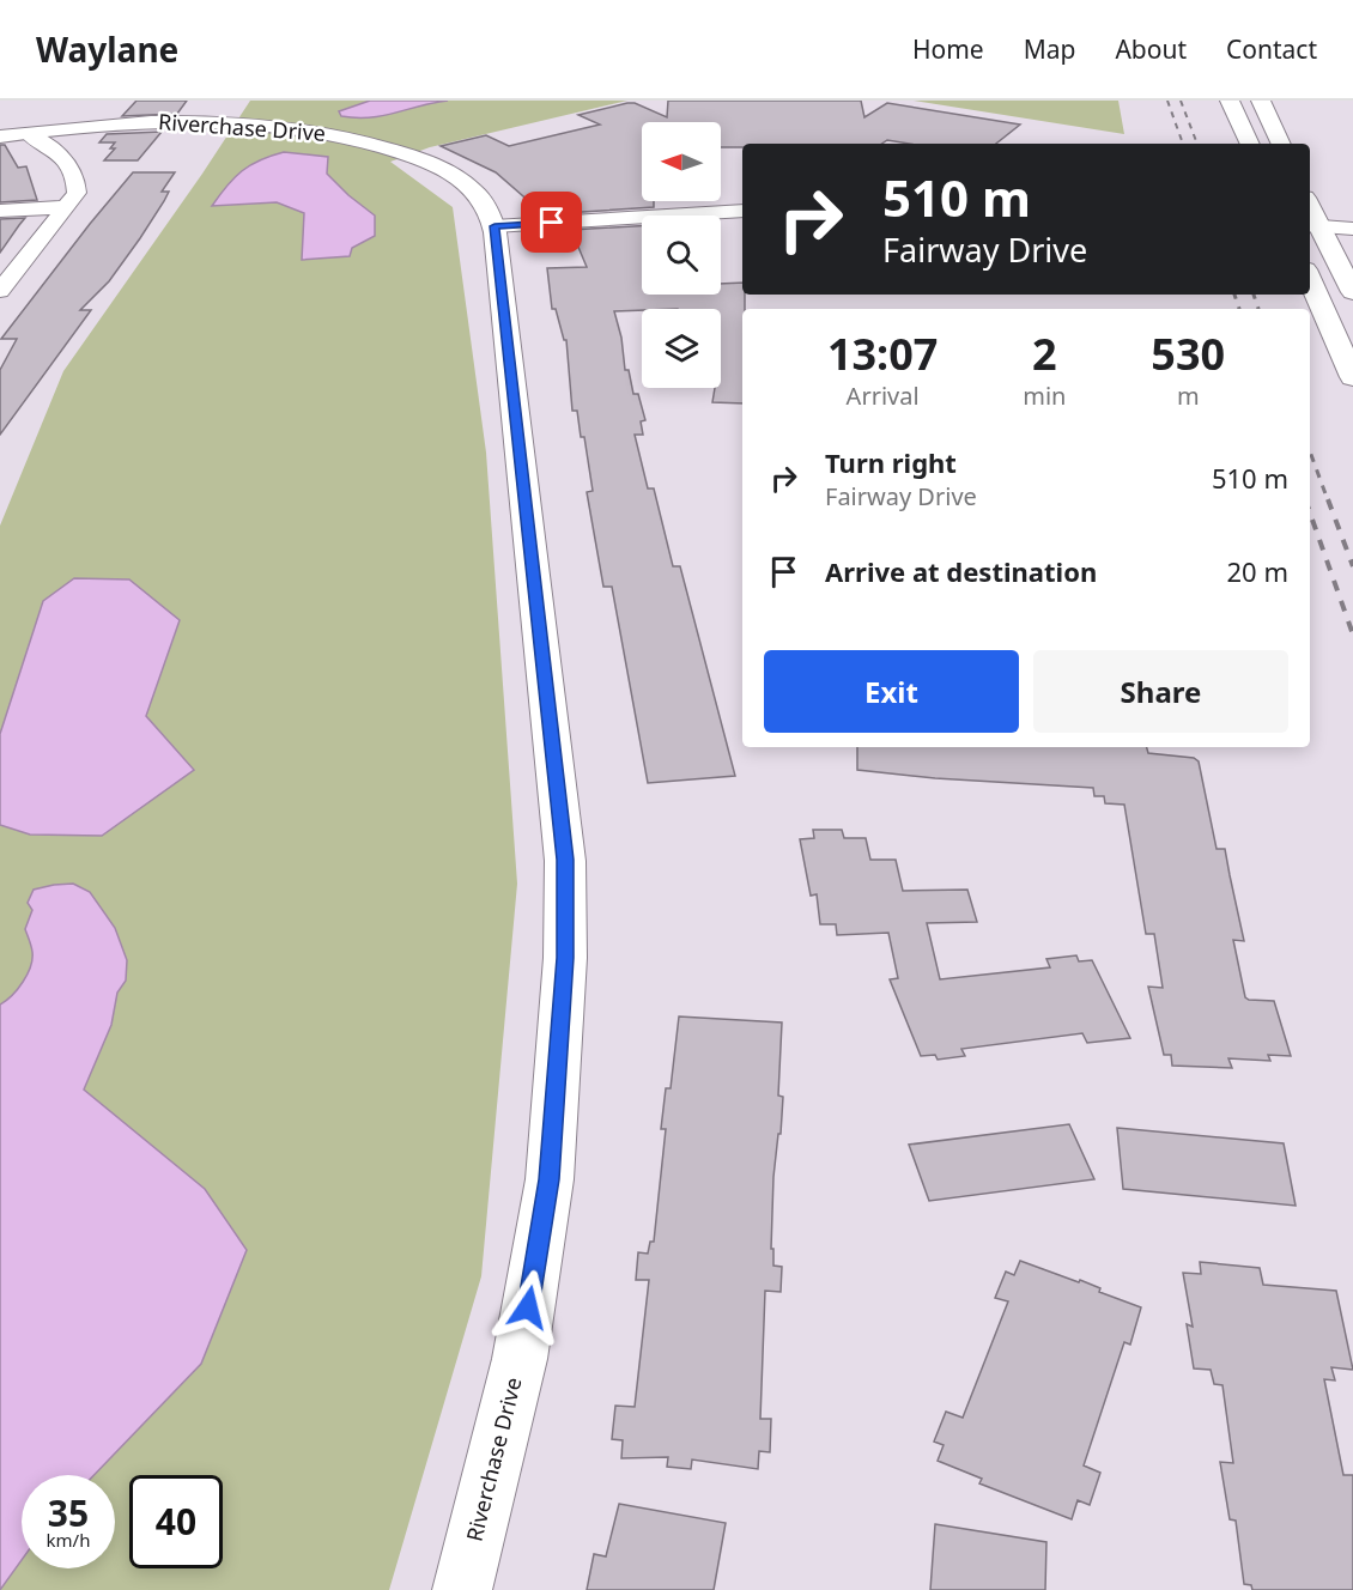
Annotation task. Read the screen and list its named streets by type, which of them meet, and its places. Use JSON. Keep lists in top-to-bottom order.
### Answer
{
  "streets": {
    "street": ["Riverchase Drive"]
  },
  "north": "left",
  "page": {
    "header": "Waylane",
    "nav": [
      "Home",
      "Map",
      "About",
      "Contact"
    ],
    "turn": ["510 m", "Fairway Drive"],
    "eta": [
      "13:07",
      "Arrival",
      "2",
      "min",
      "530",
      "m"
    ],
    "list": [
      {
        "name": "Turn right",
        "note": "Fairway Drive",
        "value": "510 m"
      },
      {
        "name": "Arrive at destination",
        "value": "20 m"
      }
    ],
    "buttons": ["Exit", "Share"],
    "speed": "35 km/h",
    "limit": "40"
  }
}
